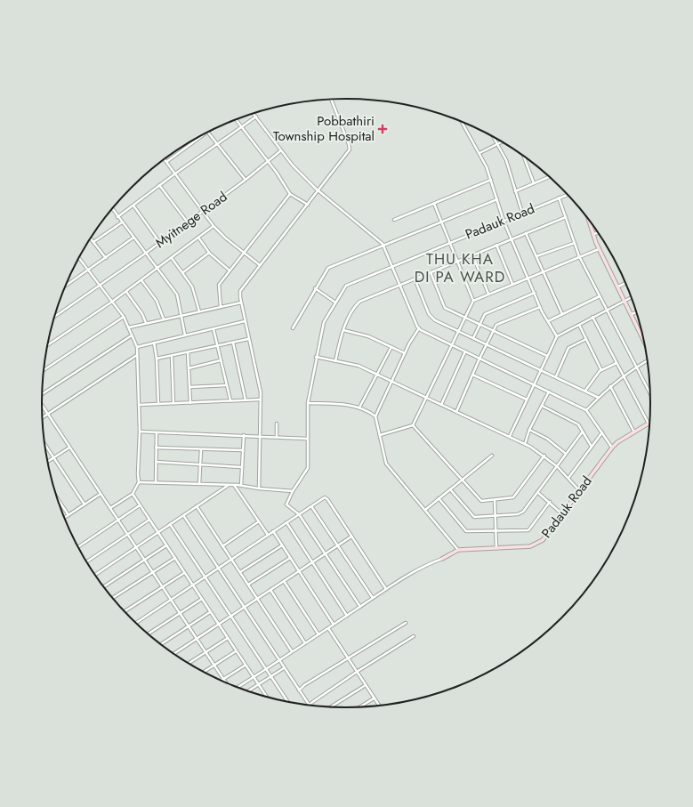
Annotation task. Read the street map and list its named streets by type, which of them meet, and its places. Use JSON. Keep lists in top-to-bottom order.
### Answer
{
  "streets": {
    "street": ["Myitnege Road", "Padauk Road"]
  },
  "districts": ["THU KHA DI PA WARD"],
  "places": {
    "health": ["Pobbathiri Township Hospital"]
  }
}
